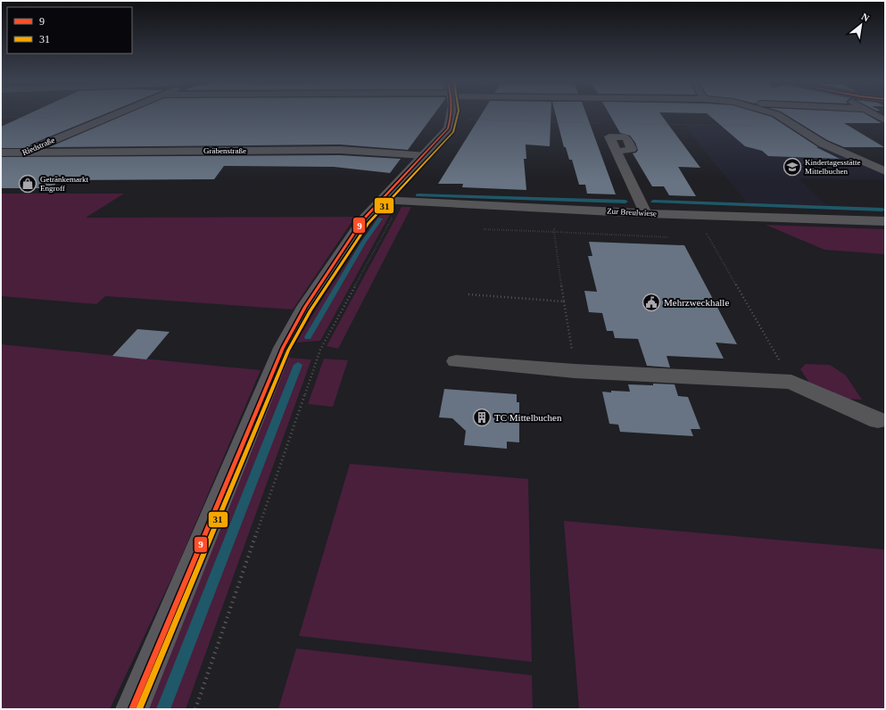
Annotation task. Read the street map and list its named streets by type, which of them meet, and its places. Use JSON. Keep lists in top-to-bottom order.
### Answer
{
  "streets": {
    "street": ["Riedstraße", "Gräbenstraße", "Zur Breulwiese"]
  },
  "crossings": [
    ["Riedstraße", "Gräbenstraße"]
  ],
  "places": {
    "school or university": ["Kindertagesstätte Mittelbuchen"],
    "shop": ["Getränkemarkt Engroff"],
    "public building": ["Mehrzweckhalle"],
    "building": ["TC Mittelbuchen"]
  },
  "lines": ["transit line 9", "transit line 31"],
  "legend": ["9", "31"],
  "north": "top right"
}
